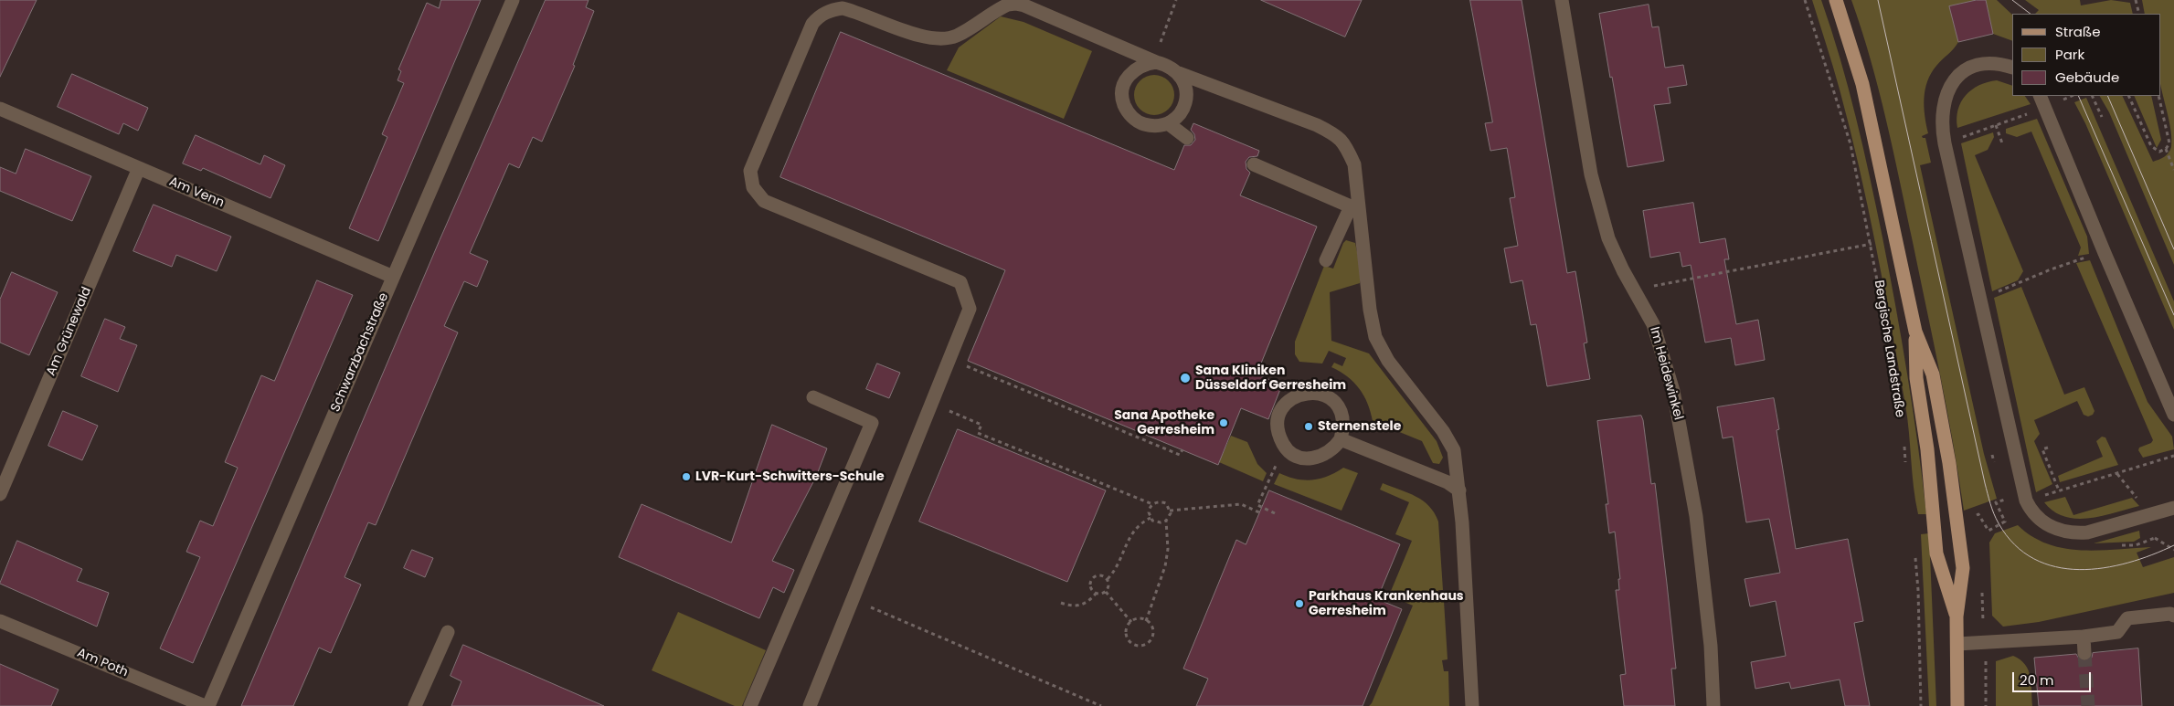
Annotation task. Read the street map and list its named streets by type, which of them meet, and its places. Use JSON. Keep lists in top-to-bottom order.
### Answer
{
  "streets": {
    "main road": ["Bergische Landstraße"],
    "street": [
      "Am Venn",
      "Am Grünewald",
      "Schwarzbachstraße",
      "Im Heidewinkel",
      "Am Poth"
    ]
  },
  "crossings": [
    ["Am Venn", "Am Grünewald"],
    ["Am Venn", "Schwarzbachstraße"]
  ],
  "places": [
    "Sana Kliniken Düsseldorf Gerresheim",
    "Sana Apotheke Gerresheim",
    "Sternenstele",
    "LVR-Kurt-Schwitters-Schule",
    "Parkhaus Krankenhaus Gerresheim"
  ],
  "legend": ["Straße", "Park", "Gebäude"],
  "scale_bar": "20 m"
}
